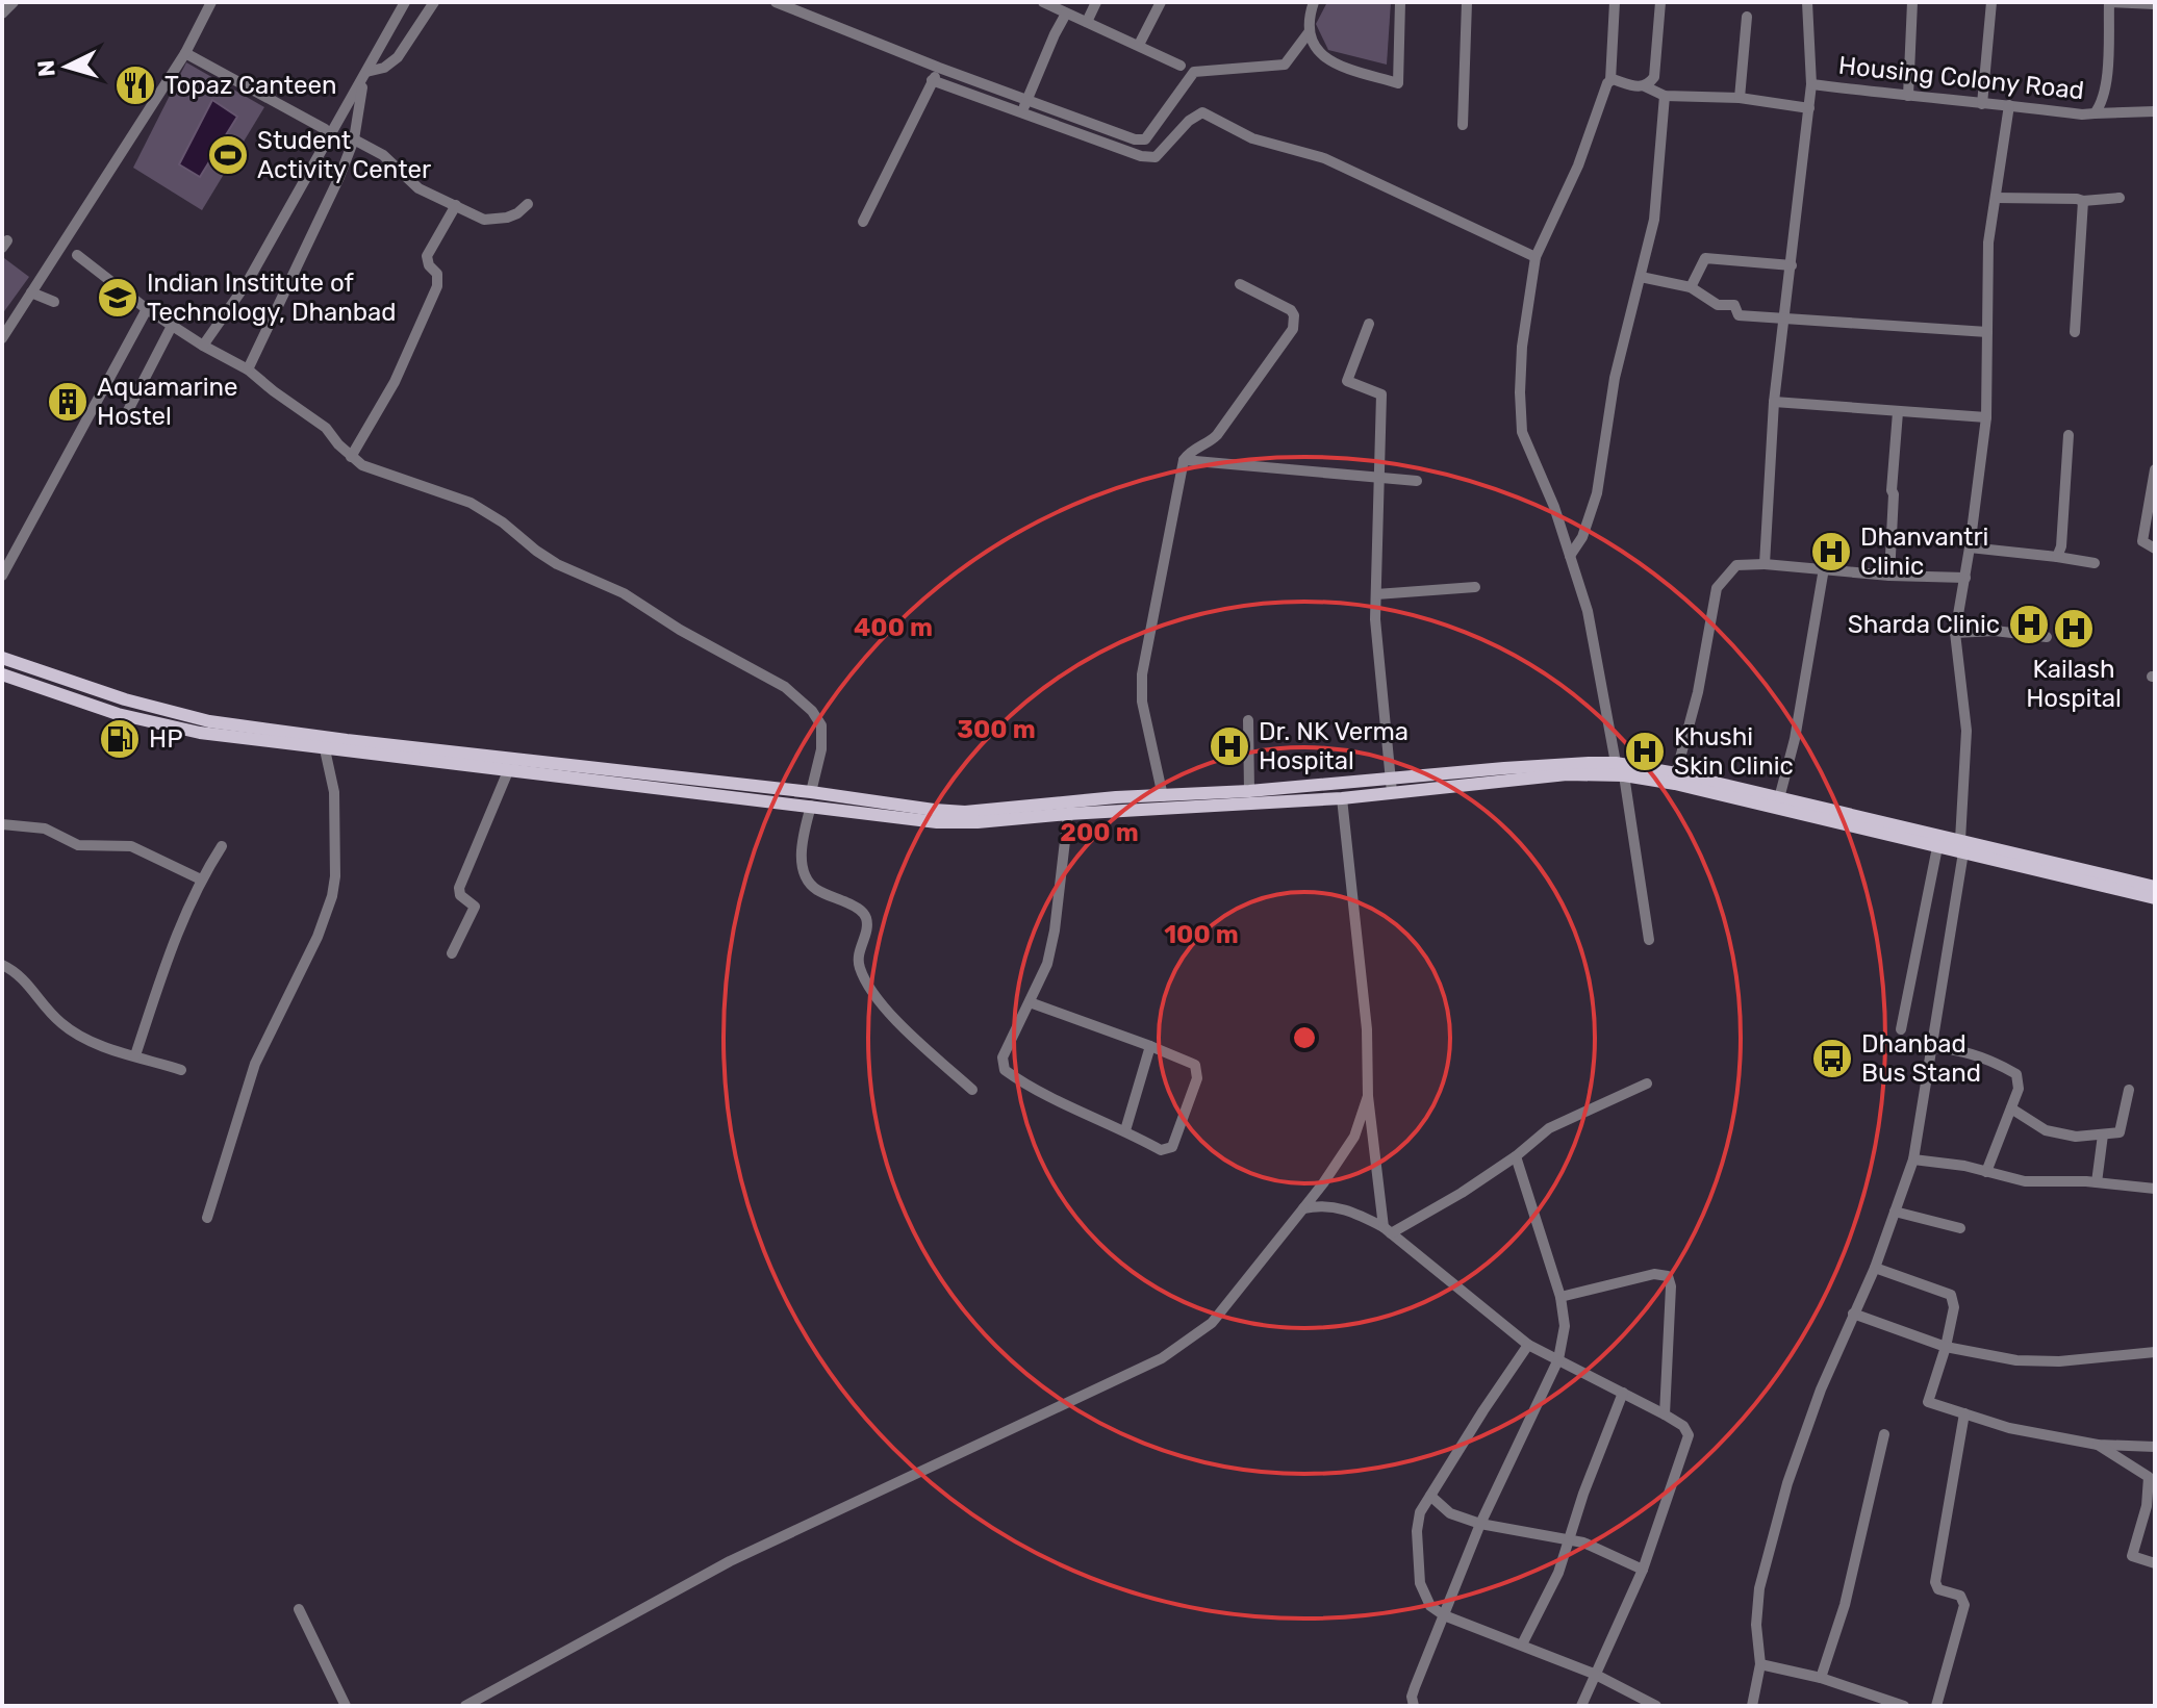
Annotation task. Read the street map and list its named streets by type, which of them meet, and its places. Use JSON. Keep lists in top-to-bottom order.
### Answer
{
  "streets": {
    "street": ["Housing Colony Road"]
  },
  "places": {
    "restaurant": ["Topaz Canteen"],
    "sports": ["Student Activity Center"],
    "school or university": ["Indian Institute of Technology, Dhanbad"],
    "building": ["Aquamarine Hostel"],
    "hospital": [
      "Dhanvantri Clinic",
      "Sharda Clinic",
      "Kailash Hospital",
      "Dr. NK Verma Hospital",
      "Khushi Skin Clinic"
    ],
    "fuel station": ["HP"],
    "bus stop": ["Dhanbad Bus Stand"]
  },
  "north": "left",
  "rings": [
    "400 m",
    "300 m",
    "200 m",
    "100 m"
  ]
}
